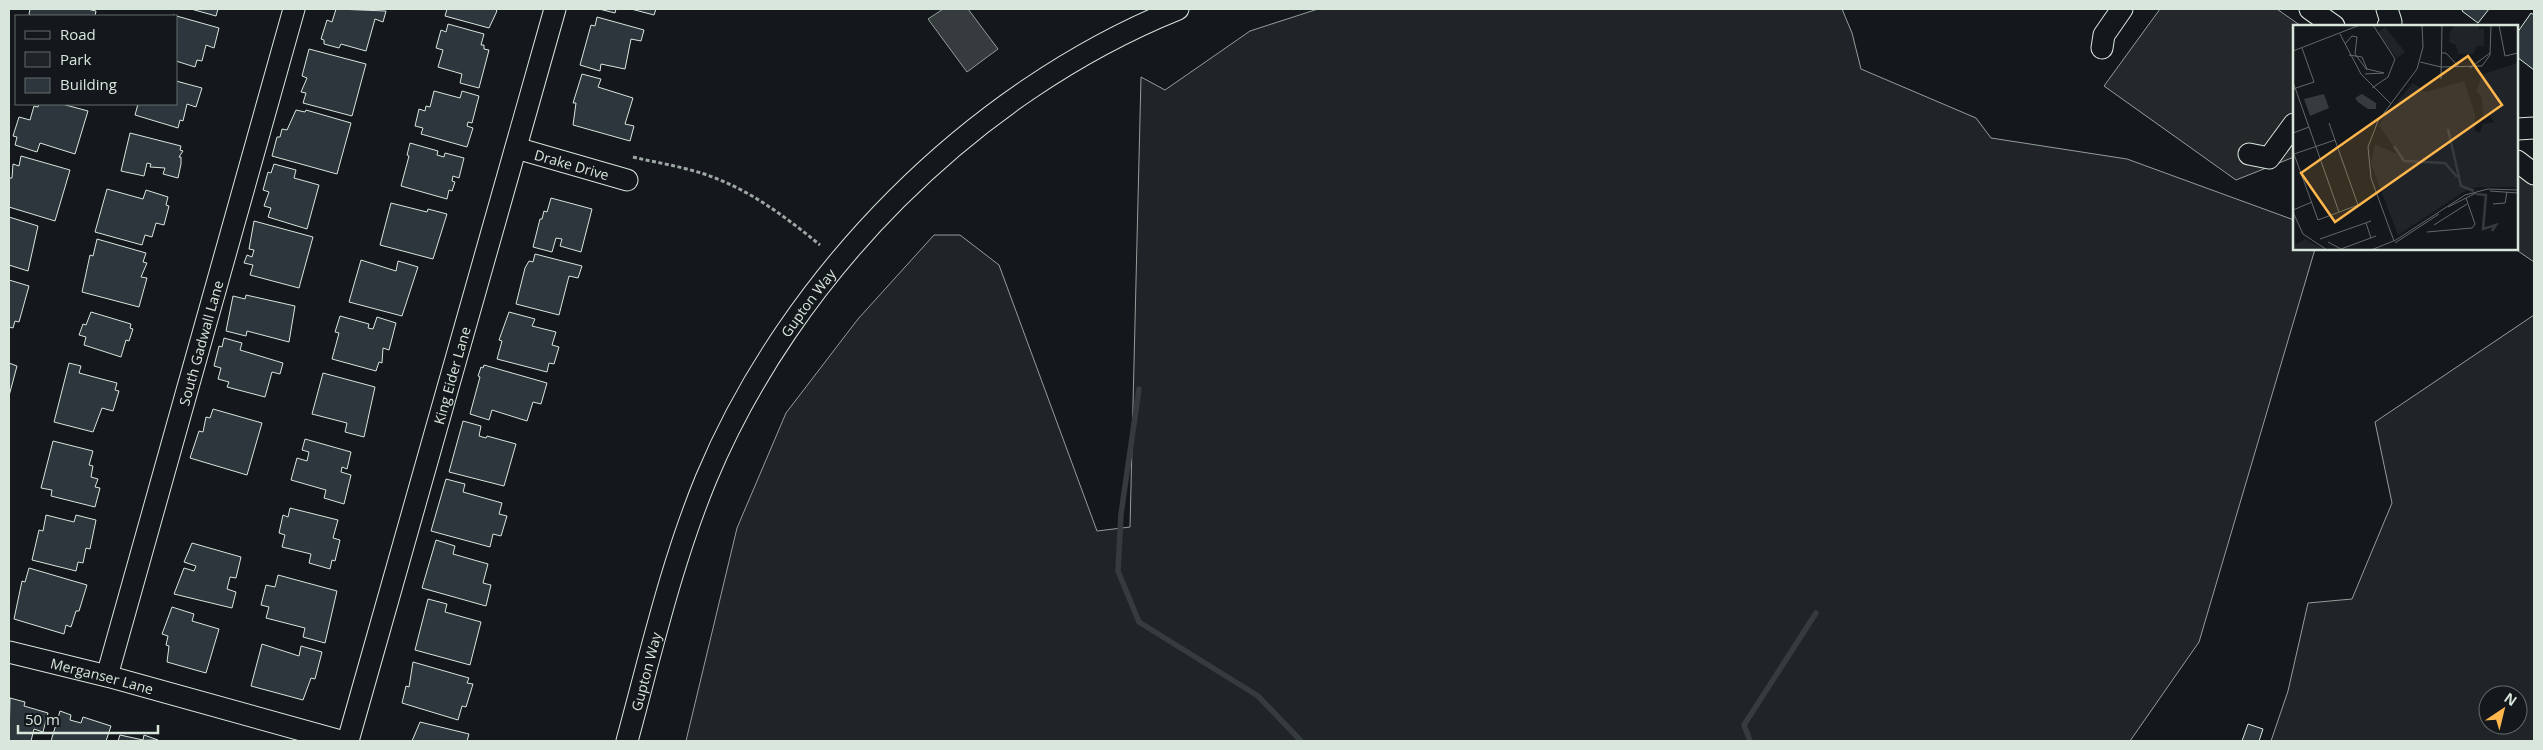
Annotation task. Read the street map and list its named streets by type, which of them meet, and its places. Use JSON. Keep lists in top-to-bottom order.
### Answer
{
  "streets": {
    "street": [
      "Drake Drive",
      "Gupton Way",
      "South Gadwall Lane",
      "King Eider Lane",
      "Merganser Lane"
    ]
  },
  "crossings": [
    ["Drake Drive", "King Eider Lane"],
    ["South Gadwall Lane", "Merganser Lane"]
  ],
  "legend": ["Road", "Park", "Building"],
  "scale_bar": "50 m",
  "north": "top right"
}
